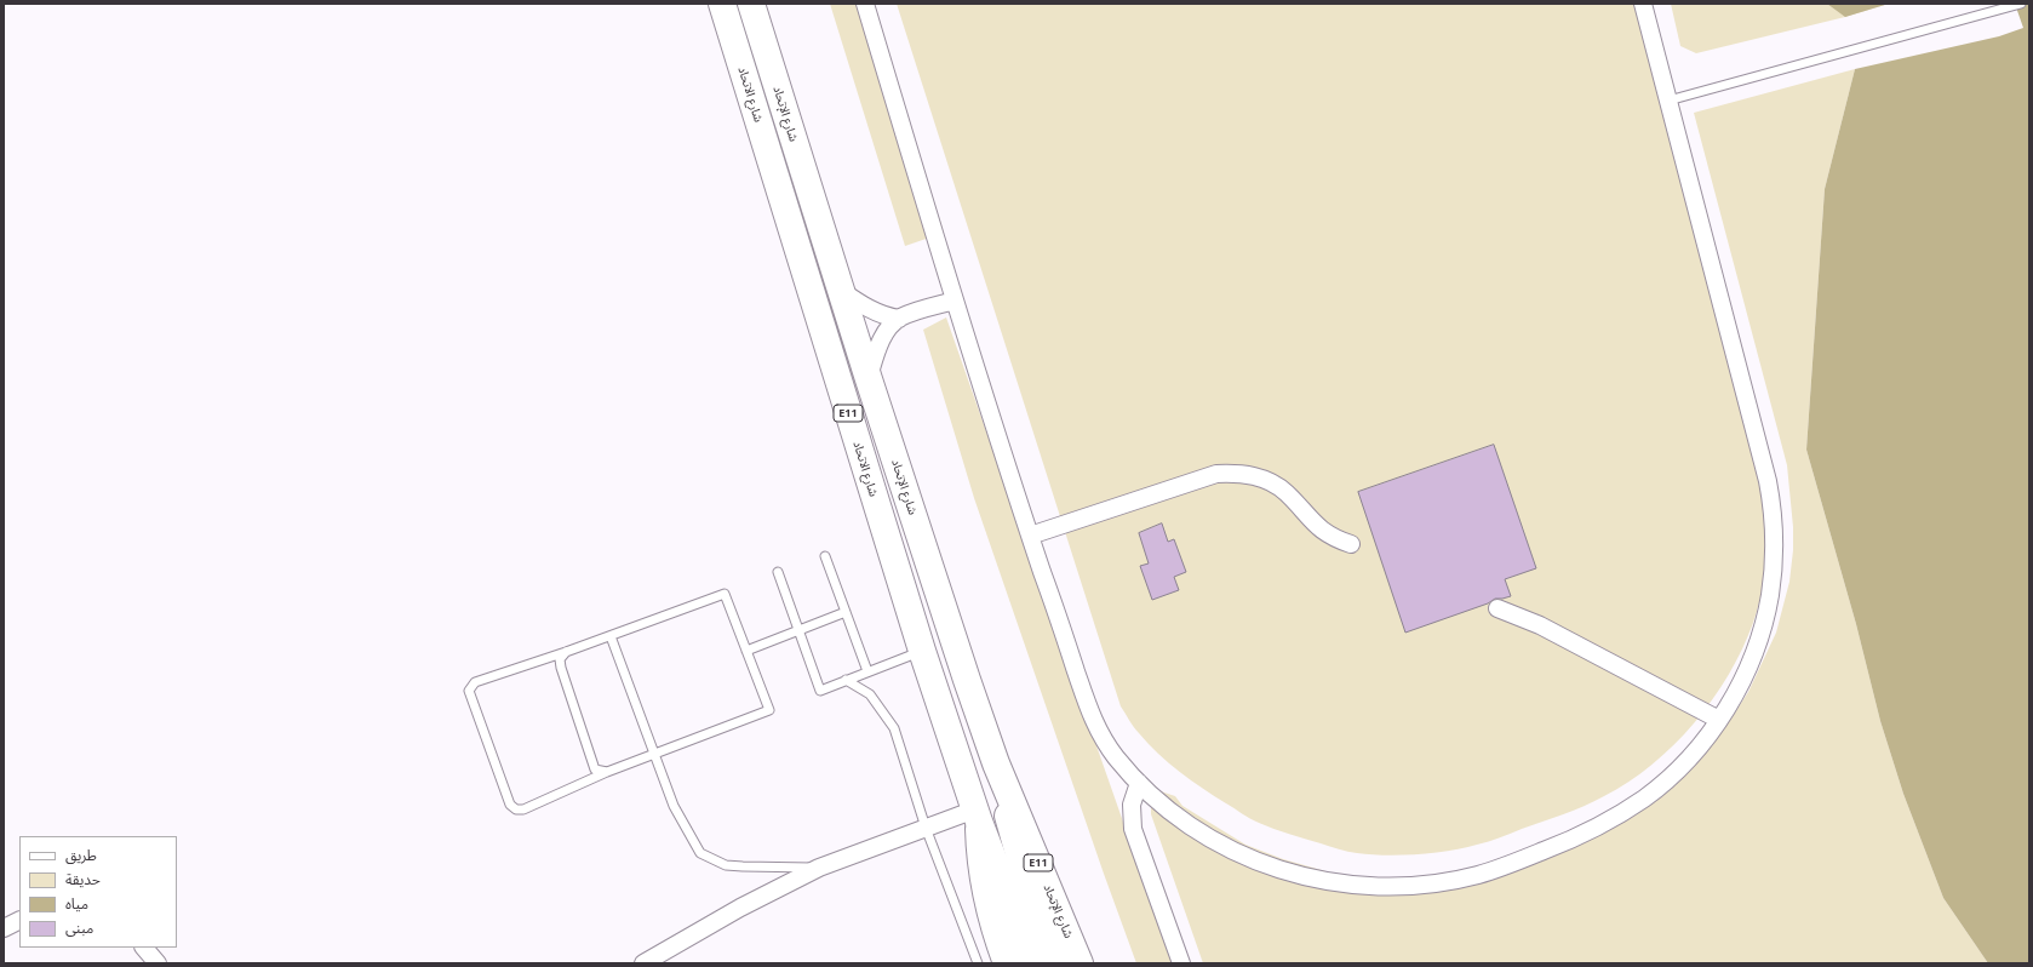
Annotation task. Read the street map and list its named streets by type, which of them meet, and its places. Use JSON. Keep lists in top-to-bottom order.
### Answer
{
  "streets": {
    "main road": ["شارع الاتحاد", "شارع الإتحاد", "E11"]
  },
  "crossings": [
    ["شارع الاتحاد", "E11"]
  ],
  "legend": [
    "طريق",
    "حديقة",
    "مياه",
    "مبنى"
  ]
}
